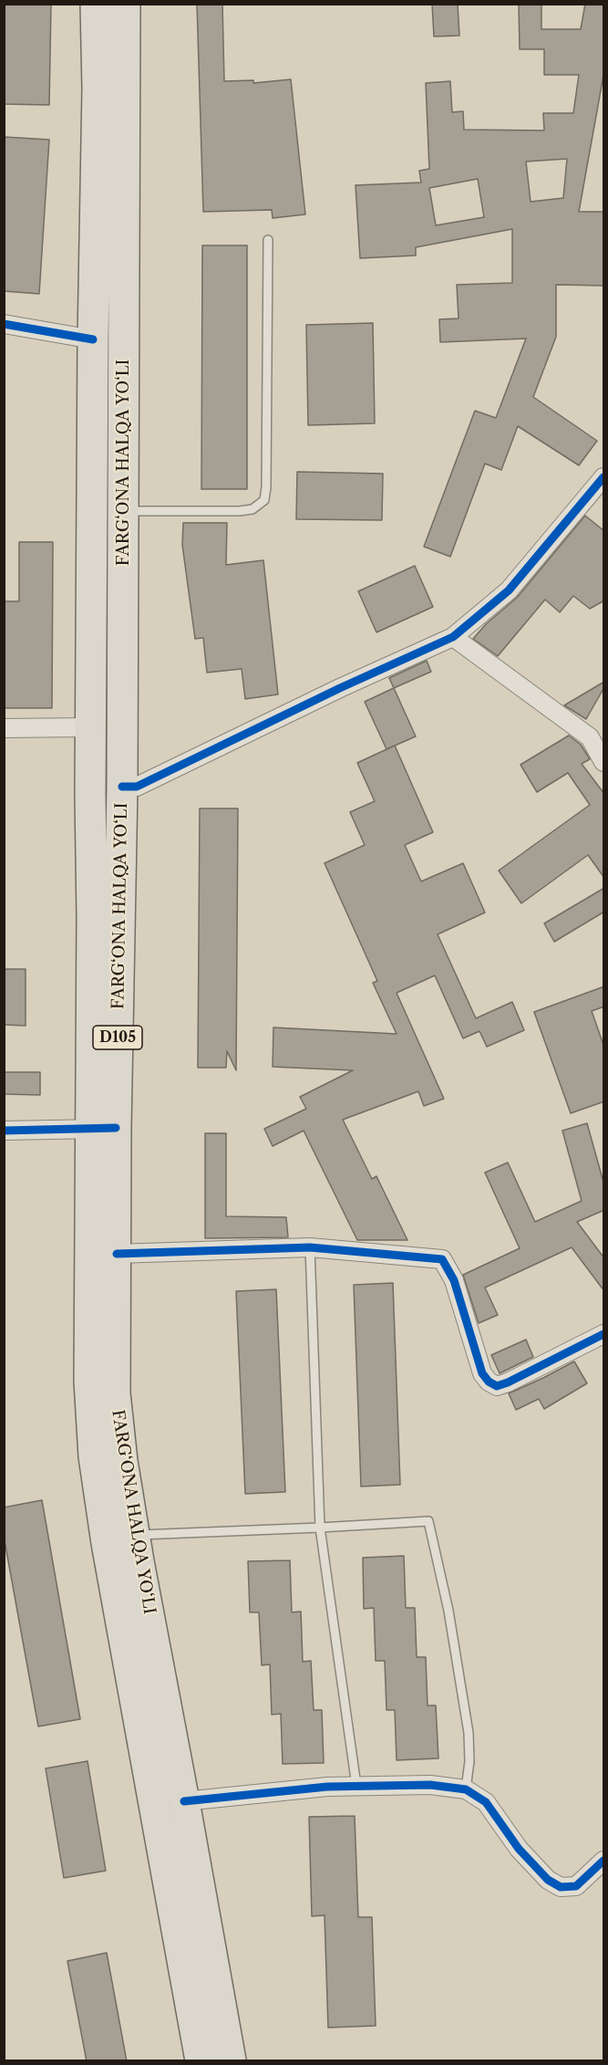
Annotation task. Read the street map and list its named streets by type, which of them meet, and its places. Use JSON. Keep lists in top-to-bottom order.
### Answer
{
  "streets": {
    "highway": ["FARG‘ONA HALQA YO‘LI", "D105"]
  }
}
